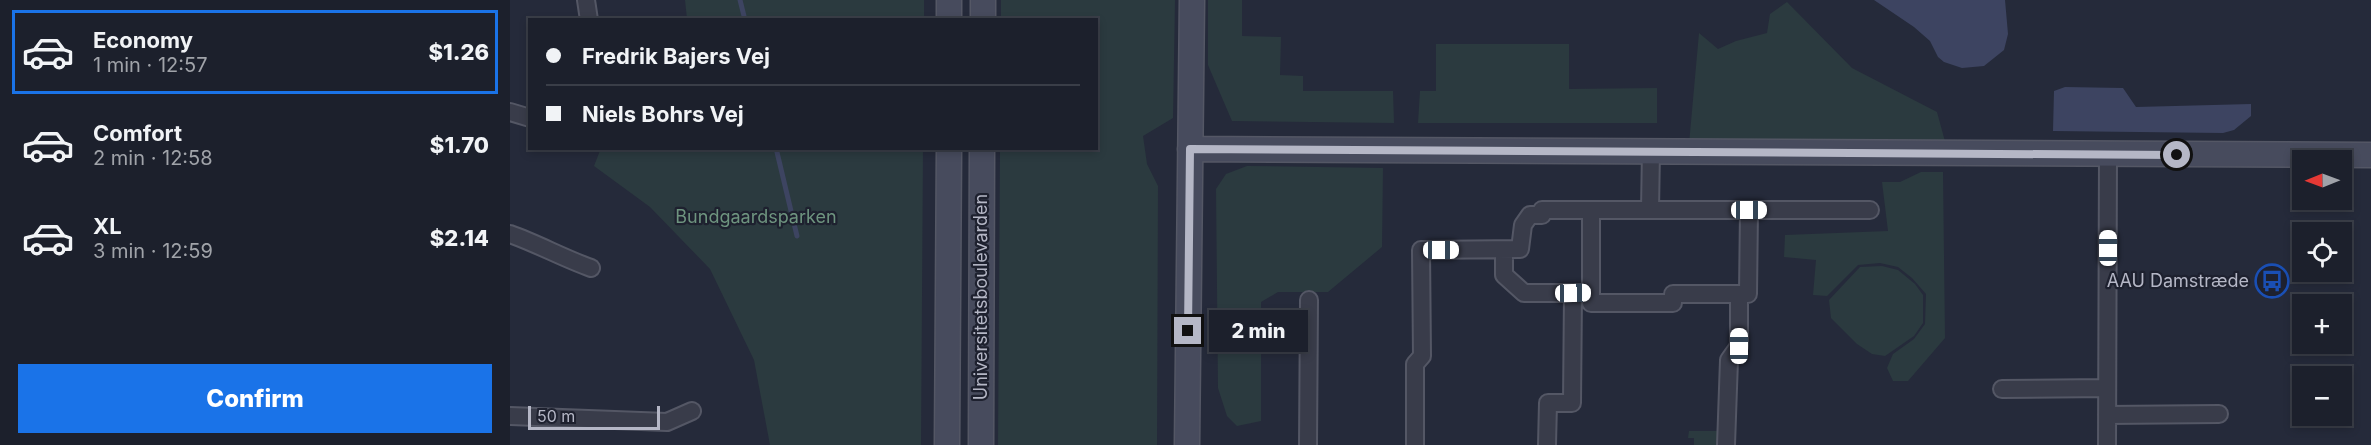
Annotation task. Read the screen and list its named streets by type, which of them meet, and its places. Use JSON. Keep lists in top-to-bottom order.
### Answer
{
  "streets": {
    "street": ["Universitetsboulevarden"]
  },
  "parks": ["Bundgaardsparken"],
  "places": {
    "bus stop": ["AAU Damstræde"]
  },
  "scale_bar": "50 m",
  "north": "left",
  "page": {
    "list": [
      {
        "name": "Economy",
        "note": "1 min · 12:57",
        "value": "$1.26"
      },
      {
        "name": "Comfort",
        "note": "2 min · 12:58",
        "value": "$1.70"
      },
      {
        "name": "XL",
        "note": "3 min · 12:59",
        "value": "$2.14"
      }
    ],
    "banner": ["Fredrik Bajers Vej", "Niels Bohrs Vej"],
    "map_buttons": ["+", "−"],
    "bubble": "2 min",
    "buttons": "Confirm",
    "scale": "50 m"
  }
}
